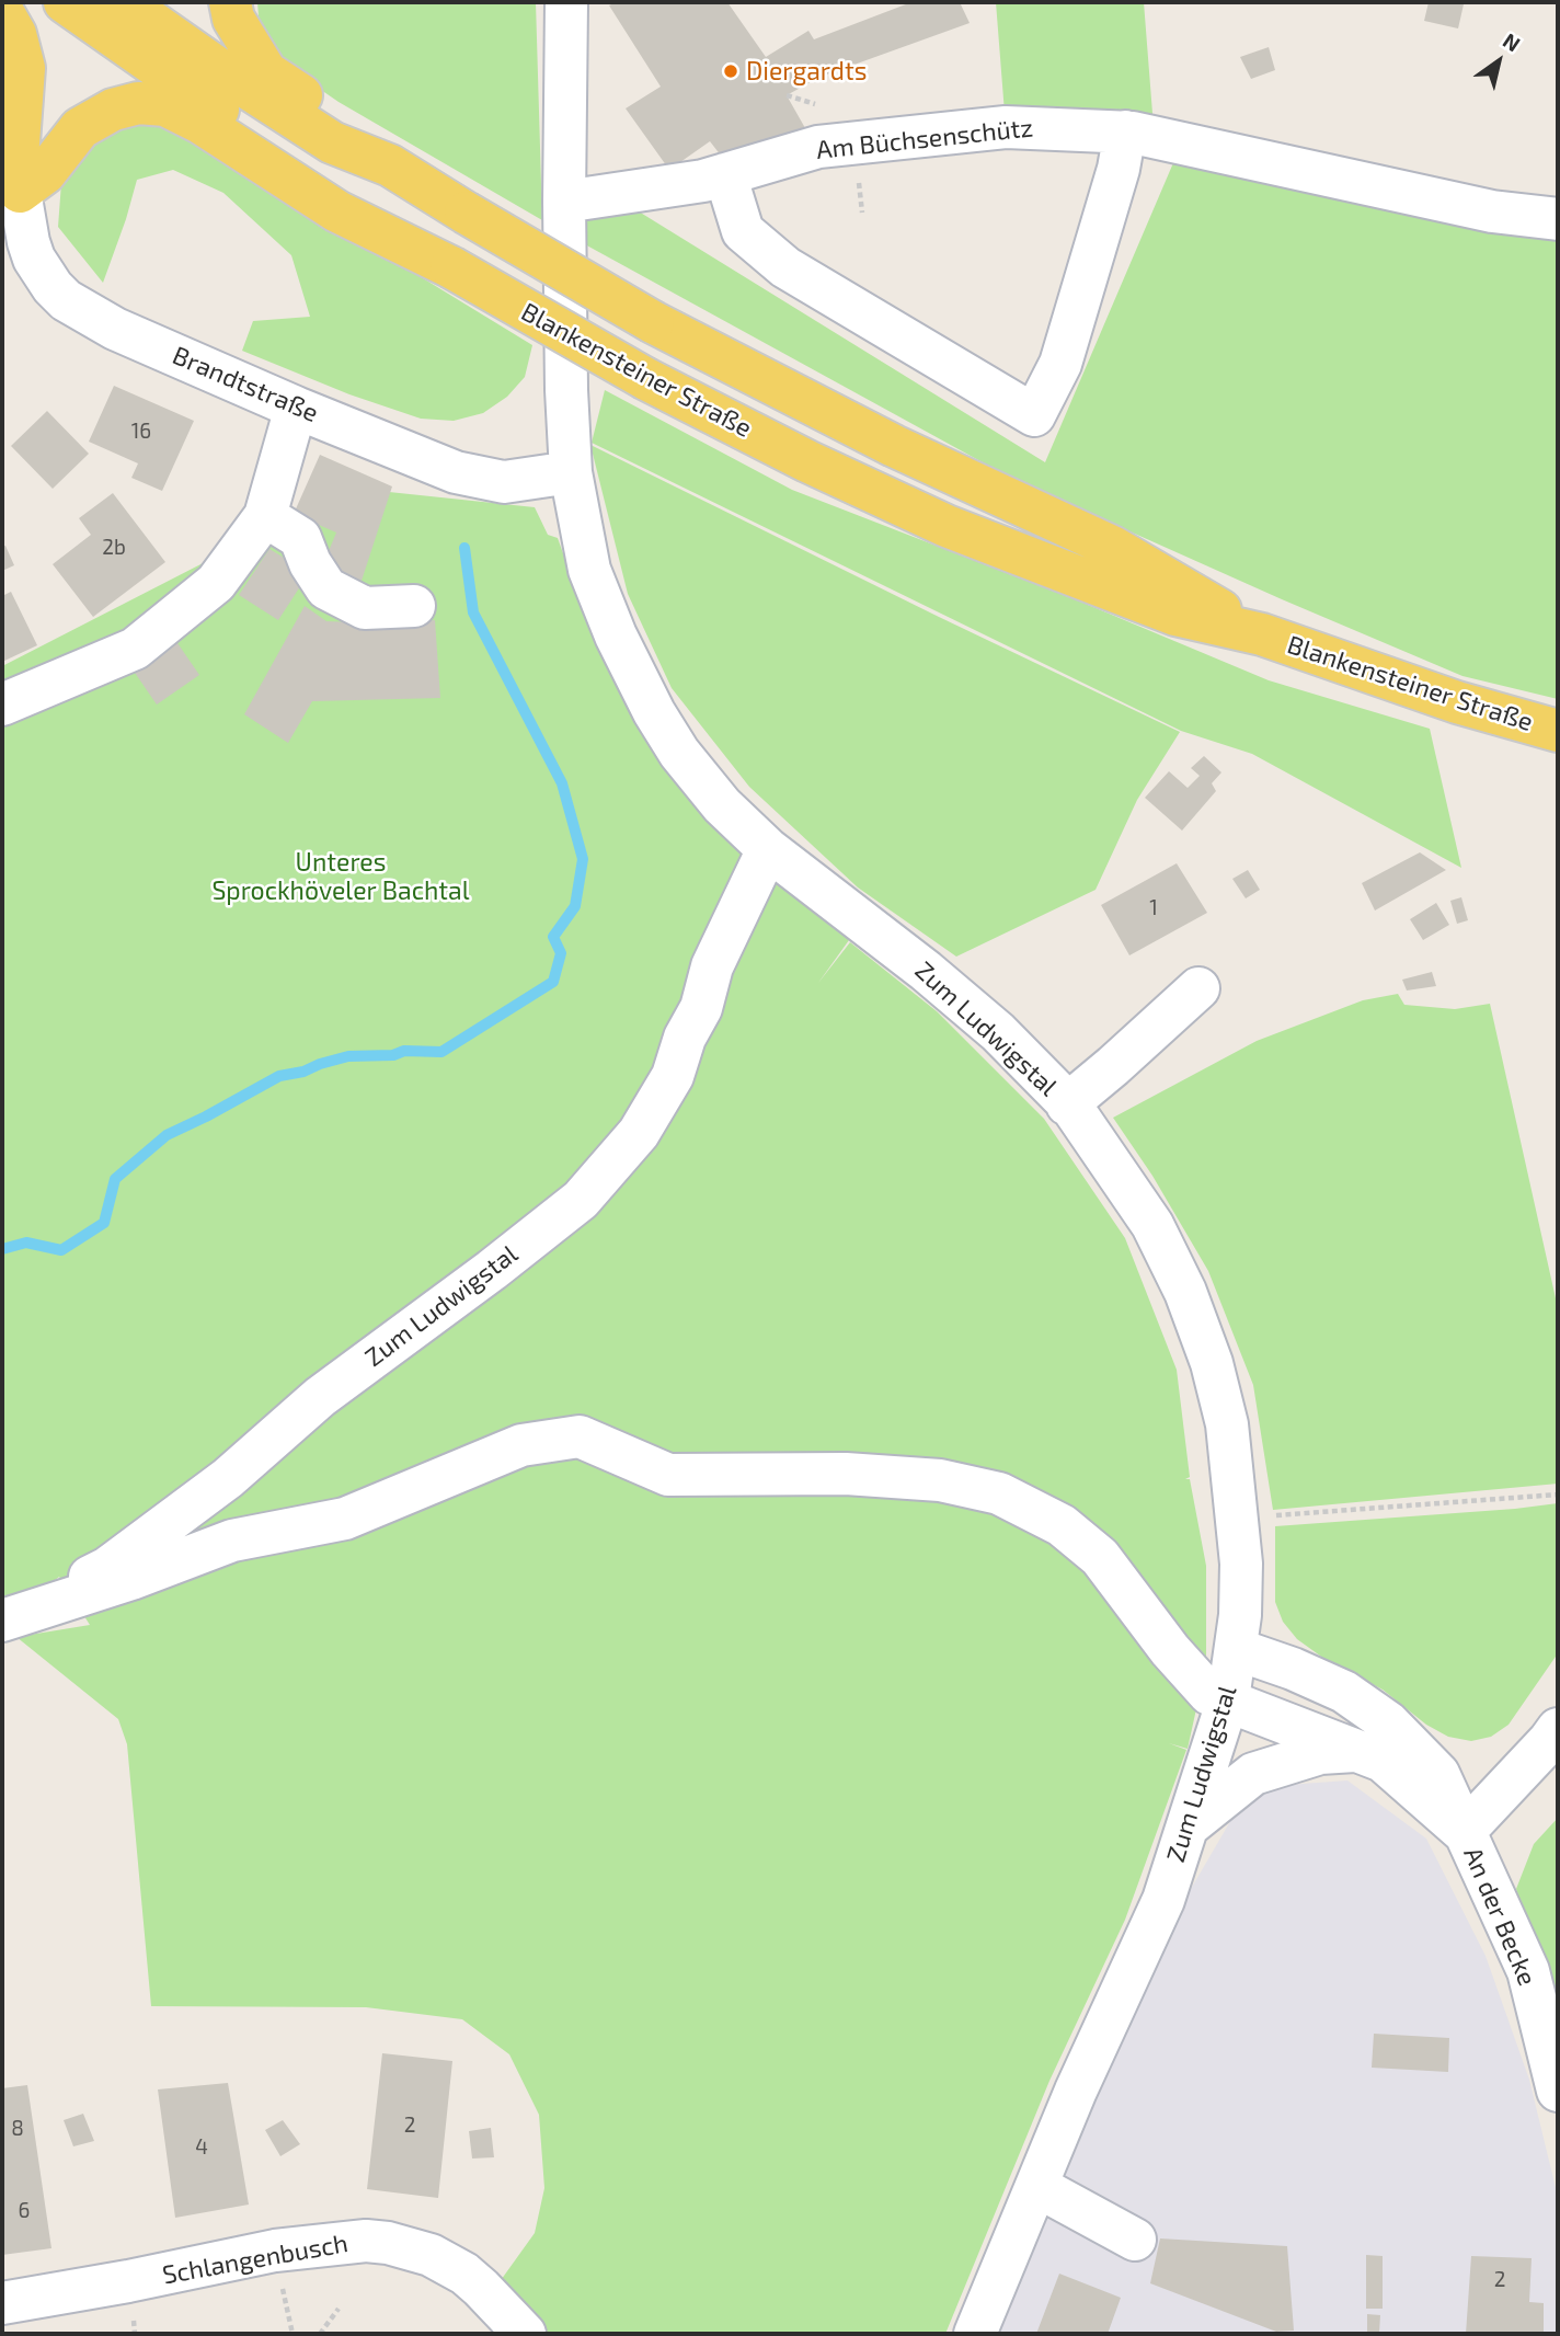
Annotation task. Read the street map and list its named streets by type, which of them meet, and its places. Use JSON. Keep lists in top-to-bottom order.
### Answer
{
  "streets": {
    "main road": ["Blankensteiner Straße"],
    "street": [
      "Am Büchsenschütz",
      "Brandtstraße",
      "Zum Ludwigstal",
      "An der Becke",
      "Schlangenbusch"
    ]
  },
  "crossings": [
    ["Am Büchsenschütz", "Zum Ludwigstal"],
    ["Brandtstraße", "Zum Ludwigstal"],
    ["Zum Ludwigstal", "An der Becke"]
  ],
  "parks": ["Unteres Sprockhöveler Bachtal"],
  "places": ["Diergardts"],
  "house_numbers": [
    "16",
    "2b",
    "1",
    "2",
    "8",
    "4",
    "6",
    "2"
  ],
  "north": "top right"
}
